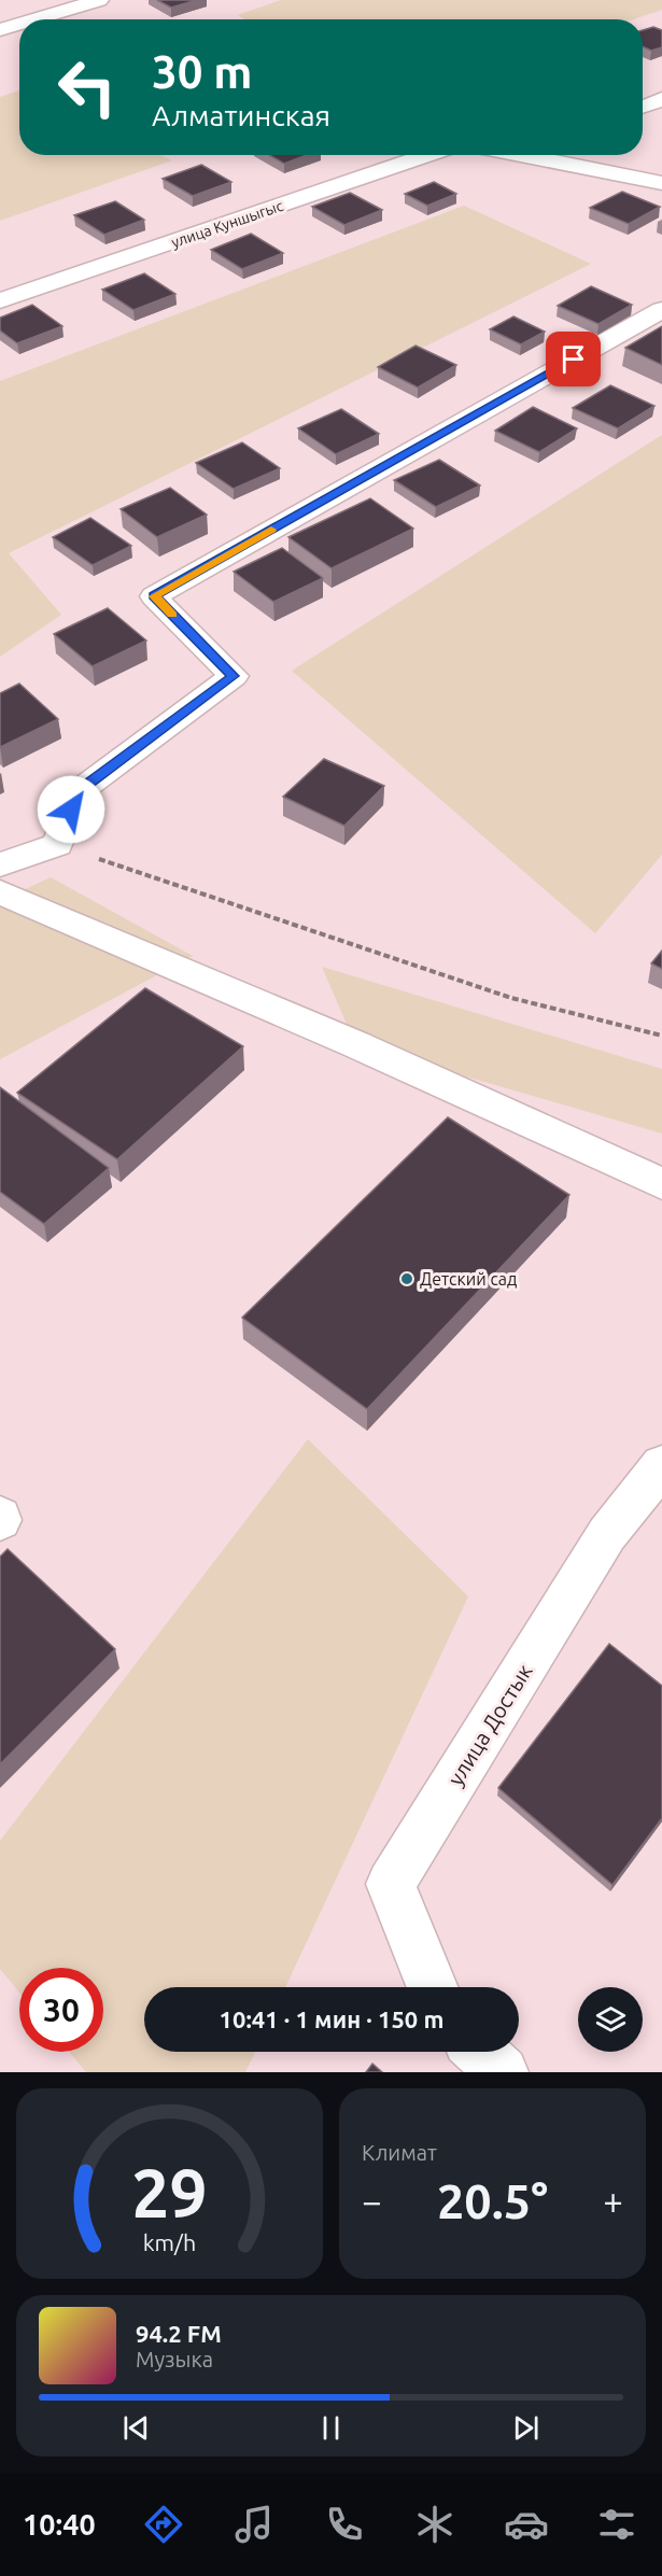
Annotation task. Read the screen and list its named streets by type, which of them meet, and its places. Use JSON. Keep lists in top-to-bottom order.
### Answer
{
  "streets": {
    "street": ["улица Куншыгыс", "улица Достык"]
  },
  "places": ["Детский сад"],
  "page": {
    "turn": ["30 m", "Алматинская"],
    "limit": "30",
    "trip": "10:41 · 1 мин · 150 m",
    "tile": "Климат",
    "heat": ["−", "20.5°", "+"],
    "song": ["94.2 FM", "Музыка"],
    "tabs": "10:40",
    "gauge": ["29", "km/h"]
  }
}
